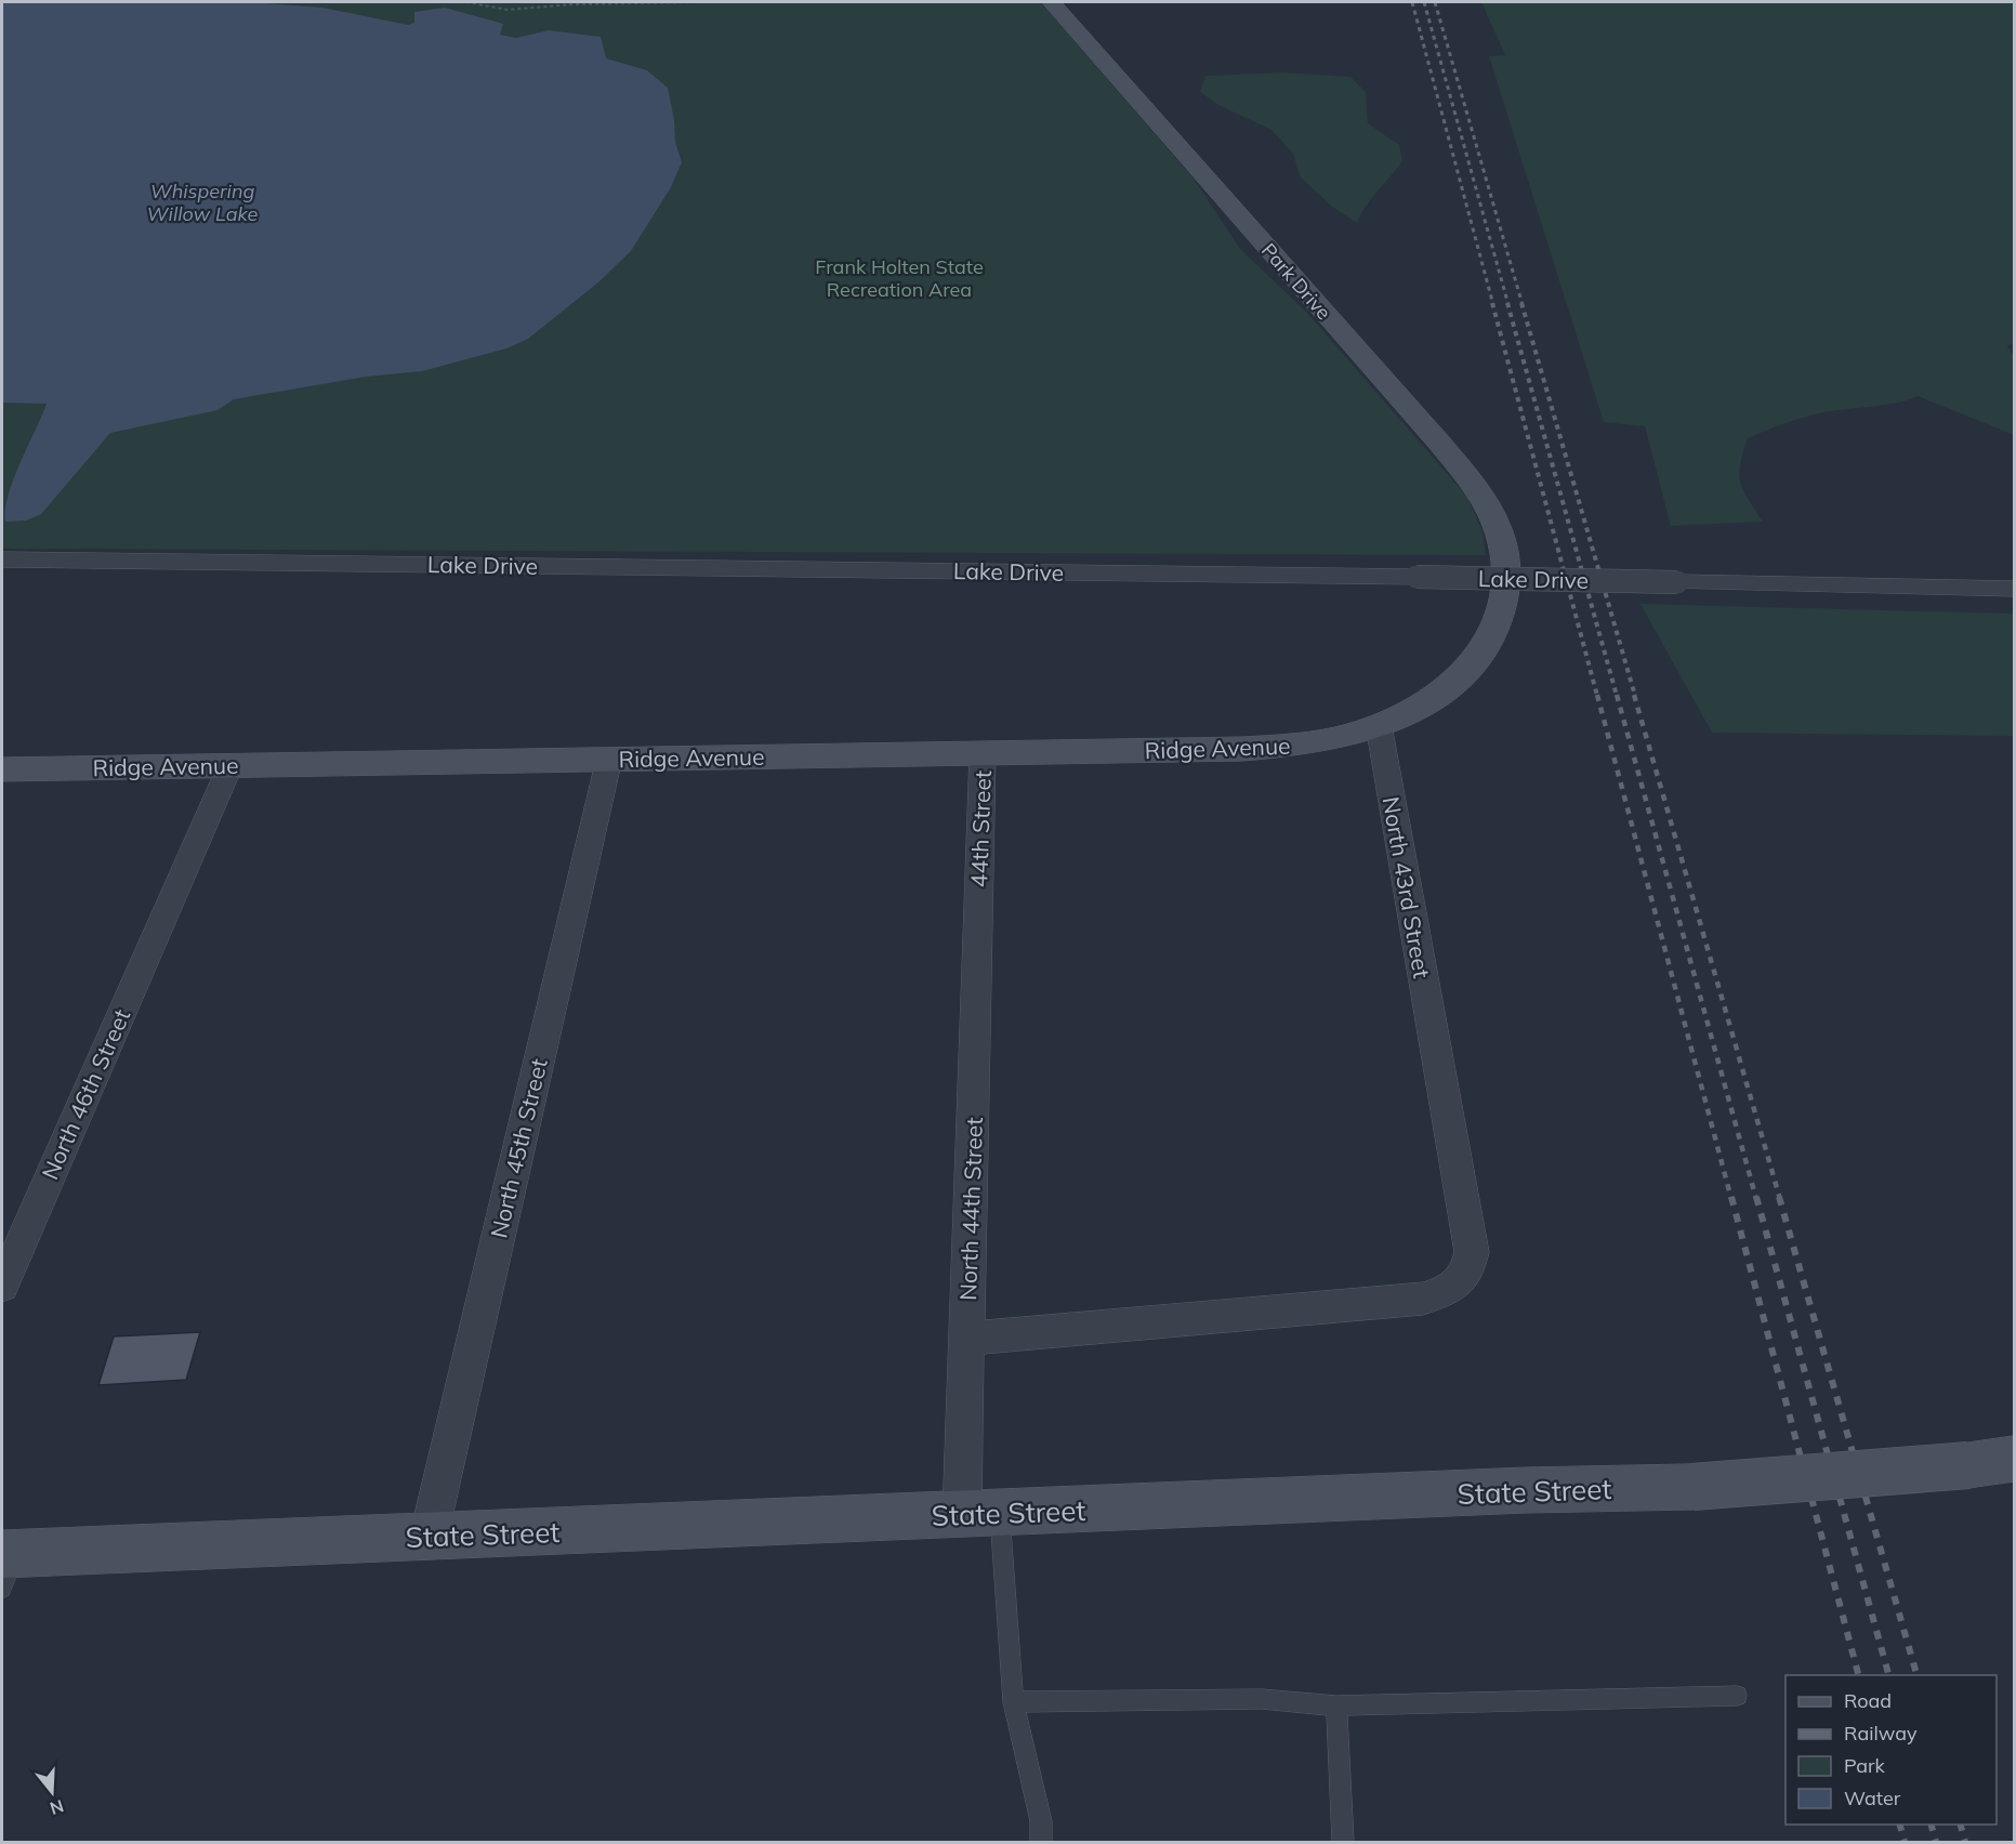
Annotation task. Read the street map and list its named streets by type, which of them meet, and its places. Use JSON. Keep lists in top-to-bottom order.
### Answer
{
  "streets": {
    "street": [
      "Park Drive",
      "Lake Drive",
      "Ridge Avenue",
      "44th Street",
      "North 43rd Street",
      "North 46th Street",
      "North 45th Street",
      "North 44th Street",
      "State Street"
    ]
  },
  "crossings": [
    ["Park Drive", "Ridge Avenue"],
    ["Park Drive", "North 43rd Street"],
    ["Ridge Avenue", "44th Street"],
    ["Ridge Avenue", "North 43rd Street"],
    ["Ridge Avenue", "North 46th Street"],
    ["Ridge Avenue", "North 45th Street"],
    ["44th Street", "North 44th Street"],
    ["North 43rd Street", "North 44th Street"],
    ["North 45th Street", "State Street"],
    ["North 44th Street", "State Street"]
  ],
  "water": ["Whispering Willow Lake"],
  "parks": ["Frank Holten State Recreation Area"],
  "legend": [
    "Road",
    "Railway",
    "Park",
    "Water"
  ],
  "north": "bottom"
}
